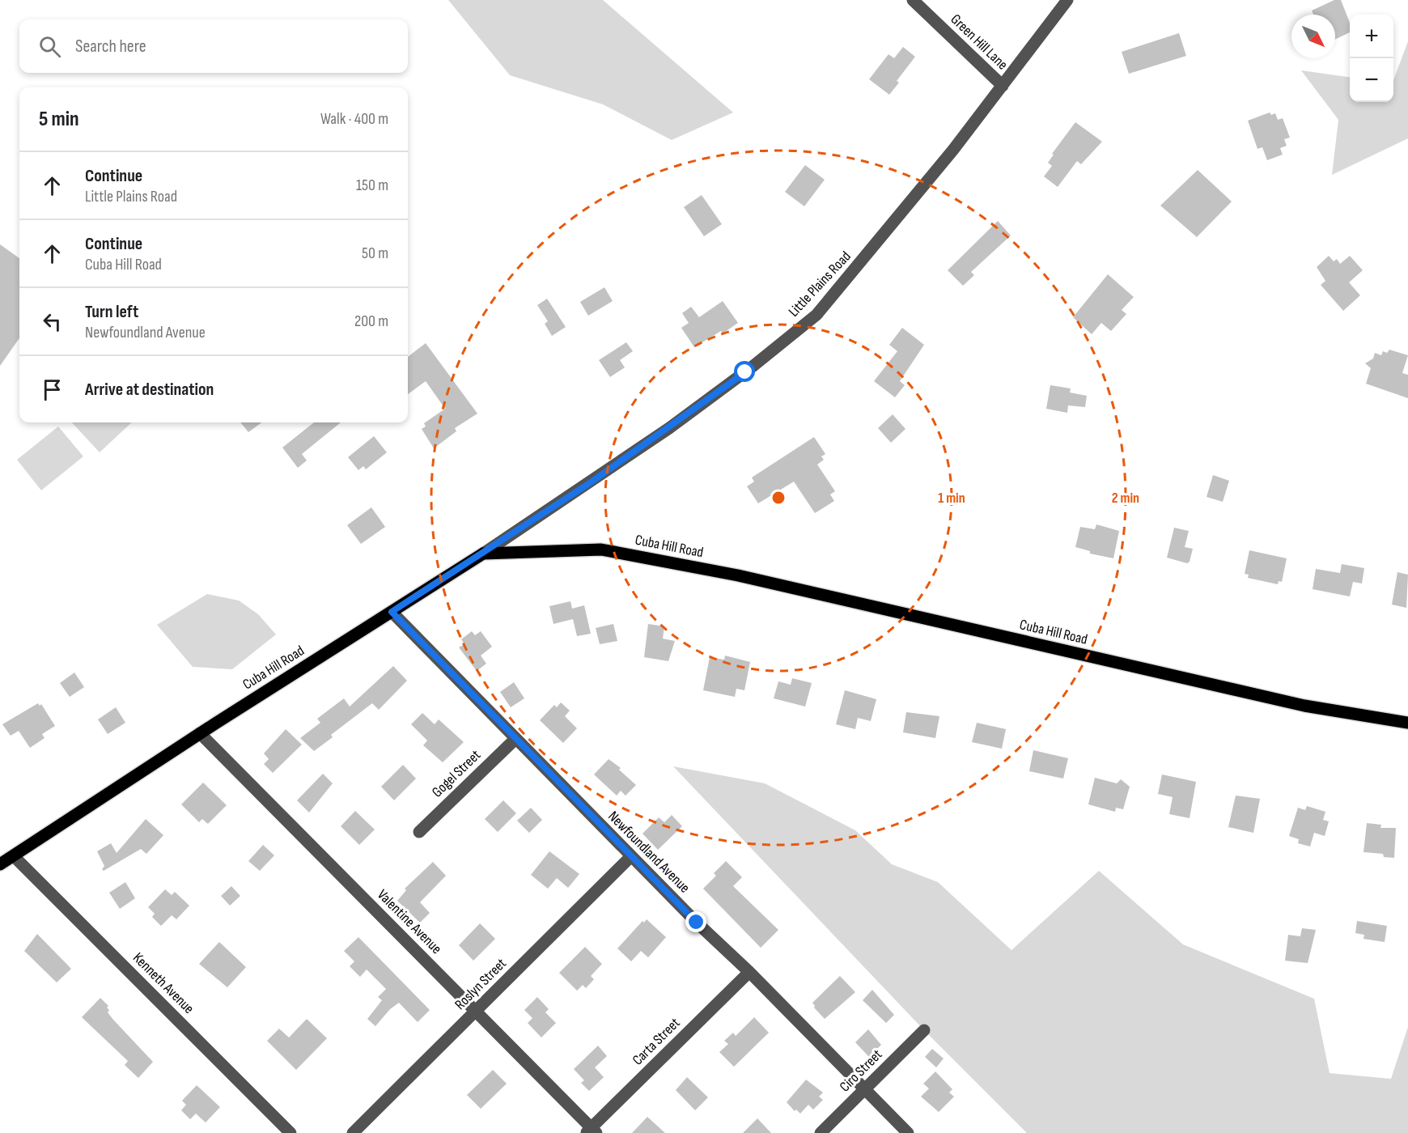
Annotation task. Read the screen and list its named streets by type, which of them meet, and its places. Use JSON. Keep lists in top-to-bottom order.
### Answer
{
  "streets": {
    "main road": ["Cuba Hill Road"],
    "street": [
      "Green Hill Lane",
      "Little Plains Road",
      "Gogel Street",
      "Newfoundland Avenue",
      "Valentine Avenue",
      "Kenneth Avenue",
      "Roslyn Street",
      "Carta Street",
      "Ciro Street"
    ]
  },
  "crossings": [
    ["Green Hill Lane", "Little Plains Road"],
    ["Little Plains Road", "Cuba Hill Road"],
    ["Cuba Hill Road", "Newfoundland Avenue"],
    ["Cuba Hill Road", "Valentine Avenue"],
    ["Cuba Hill Road", "Kenneth Avenue"],
    ["Gogel Street", "Newfoundland Avenue"],
    ["Newfoundland Avenue", "Roslyn Street"],
    ["Newfoundland Avenue", "Carta Street"],
    ["Newfoundland Avenue", "Ciro Street"],
    ["Valentine Avenue", "Roslyn Street"],
    ["Valentine Avenue", "Carta Street"]
  ],
  "north": "bottom right",
  "page": {
    "map_buttons": ["+", "−"],
    "search": "Search here",
    "heading": ["5 min", "Walk · 400 m"],
    "list": [
      ["Continue", "Little Plains Road", "150 m"],
      ["Continue", "Cuba Hill Road", "50 m"],
      ["Turn left", "Newfoundland Avenue", "200 m"],
      "Arrive at destination"
    ]
  },
  "rings": ["1 min", "2 min"]
}
